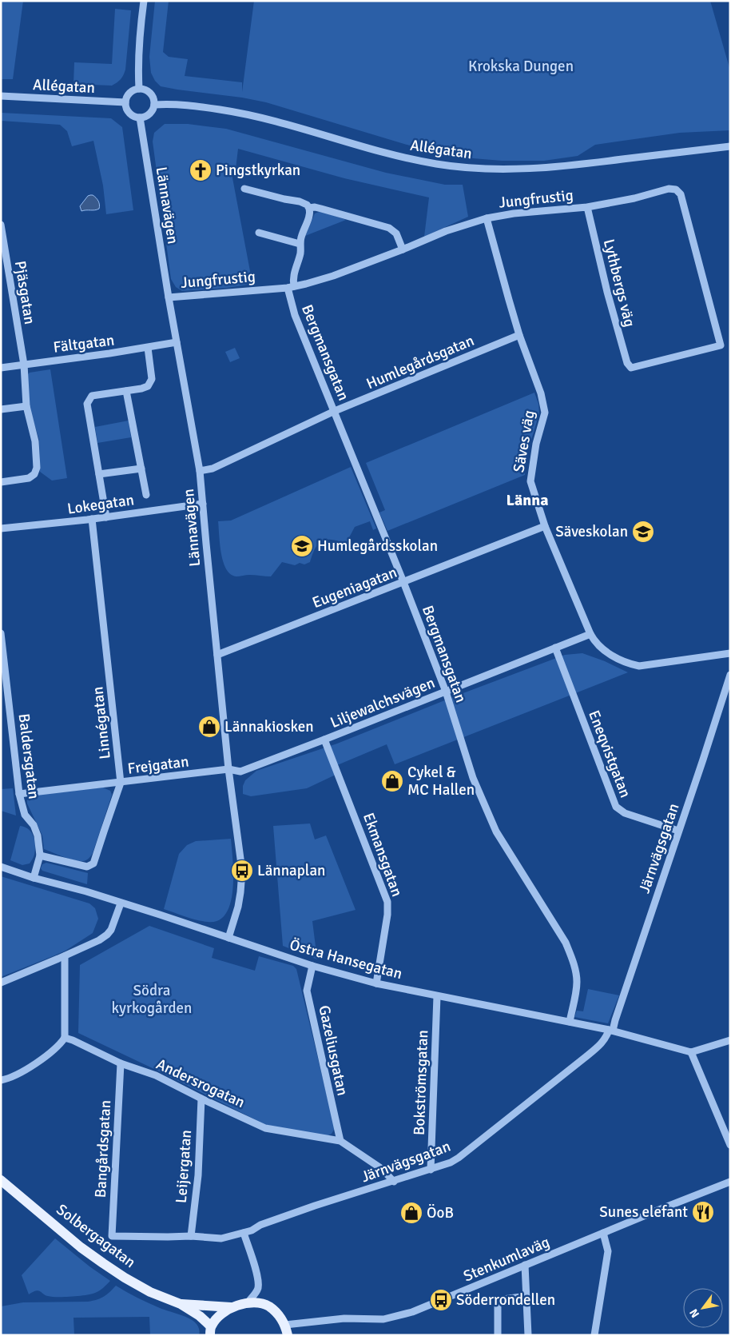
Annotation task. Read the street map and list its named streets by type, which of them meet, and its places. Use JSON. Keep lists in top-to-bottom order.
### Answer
{
  "streets": {
    "main road": ["Solbergagatan"],
    "street": [
      "Allégatan",
      "Jungfrustig",
      "Lännavägen",
      "Lythbergs väg",
      "Pjäsgatan",
      "Fältgatan",
      "Bergmansgatan",
      "Humlegårdsgatan",
      "Säves väg",
      "Lokegatan",
      "Eugeniagatan",
      "Liljewalchsvägen",
      "Linnégatan",
      "Eneqvistgatan",
      "Baldersgatan",
      "Frejgatan",
      "Järnvägsgatan",
      "Ekmansgatan",
      "Östra Hansegatan",
      "Gazeliusgatan",
      "Bokströmsgatan",
      "Andersrogatan",
      "Bangårdsgatan",
      "Leijergatan",
      "Stenkumlaväg"
    ]
  },
  "crossings": [
    ["Allégatan", "Lännavägen"],
    ["Jungfrustig", "Lännavägen"],
    ["Jungfrustig", "Lythbergs väg"],
    ["Jungfrustig", "Bergmansgatan"],
    ["Jungfrustig", "Säves väg"],
    ["Lännavägen", "Fältgatan"],
    ["Lännavägen", "Humlegårdsgatan"],
    ["Lännavägen", "Lokegatan"],
    ["Lännavägen", "Eugeniagatan"],
    ["Lännavägen", "Liljewalchsvägen"],
    ["Lännavägen", "Frejgatan"],
    ["Lännavägen", "Östra Hansegatan"],
    ["Pjäsgatan", "Fältgatan"],
    ["Bergmansgatan", "Humlegårdsgatan"],
    ["Bergmansgatan", "Eugeniagatan"],
    ["Bergmansgatan", "Liljewalchsvägen"],
    ["Bergmansgatan", "Östra Hansegatan"],
    ["Humlegårdsgatan", "Säves väg"],
    ["Säves väg", "Eugeniagatan"],
    ["Säves väg", "Liljewalchsvägen"],
    ["Lokegatan", "Linnégatan"],
    ["Liljewalchsvägen", "Eneqvistgatan"],
    ["Liljewalchsvägen", "Frejgatan"],
    ["Liljewalchsvägen", "Ekmansgatan"],
    ["Linnégatan", "Baldersgatan"],
    ["Linnégatan", "Frejgatan"],
    ["Eneqvistgatan", "Järnvägsgatan"],
    ["Baldersgatan", "Frejgatan"],
    ["Baldersgatan", "Östra Hansegatan"],
    ["Järnvägsgatan", "Östra Hansegatan"],
    ["Järnvägsgatan", "Bokströmsgatan"],
    ["Järnvägsgatan", "Andersrogatan"],
    ["Järnvägsgatan", "Bangårdsgatan"],
    ["Järnvägsgatan", "Leijergatan"],
    ["Ekmansgatan", "Östra Hansegatan"],
    ["Östra Hansegatan", "Gazeliusgatan"],
    ["Östra Hansegatan", "Bokströmsgatan"],
    ["Gazeliusgatan", "Andersrogatan"],
    ["Andersrogatan", "Bangårdsgatan"],
    ["Andersrogatan", "Leijergatan"]
  ],
  "districts": ["Länna"],
  "parks": ["Krokska Dungen", "Södra kyrkogården"],
  "places": {
    "church": ["Pingstkyrkan"],
    "school or university": ["Säveskolan", "Humlegårdsskolan"],
    "shop": ["Lännakiosken", "Cykel & MC Hallen", "ÖoB"],
    "bus stop": ["Lännaplan", "Söderrondellen"],
    "restaurant": ["Sunes elefant"]
  },
  "north": "bottom left"
}
